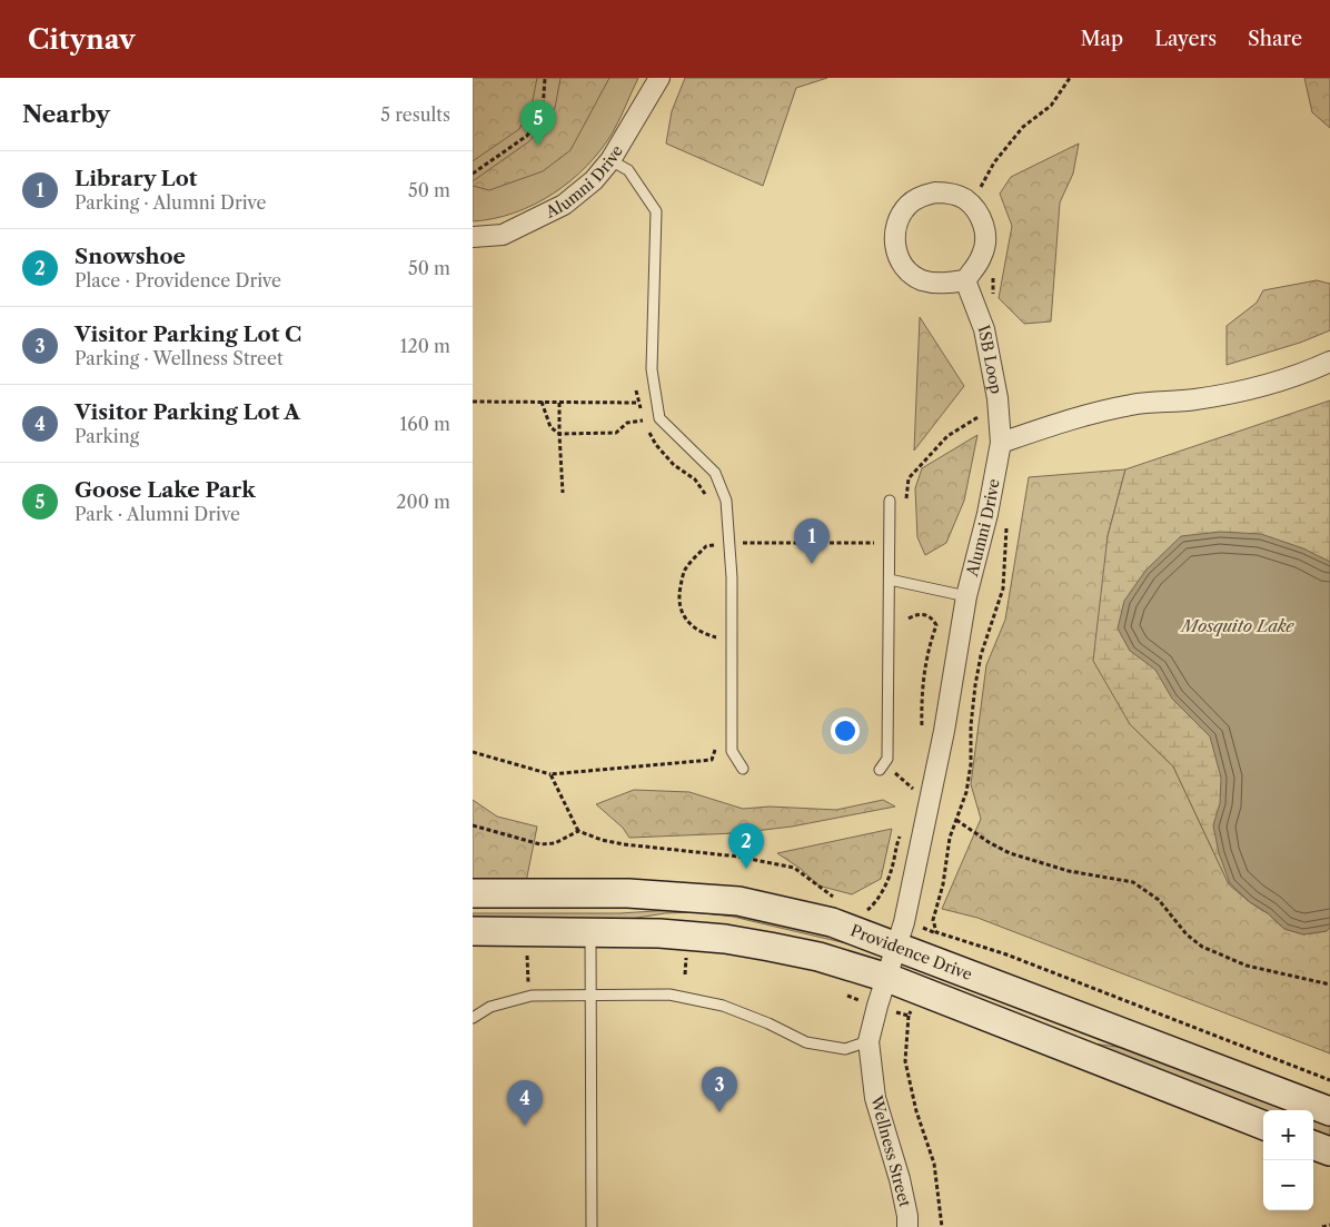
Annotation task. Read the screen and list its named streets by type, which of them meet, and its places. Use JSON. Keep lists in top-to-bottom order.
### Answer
{
  "streets": {
    "main road": ["Providence Drive"],
    "street": ["Alumni Drive", "ISB Loop", "Wellness Street"]
  },
  "crossings": [
    ["Alumni Drive", "ISB Loop"],
    ["Alumni Drive", "Providence Drive"],
    ["Alumni Drive", "Wellness Street"]
  ],
  "water": ["Mosquito Lake"],
  "page": {
    "header": "Citynav",
    "nav": ["Map", "Layers", "Share"],
    "heading": ["Nearby", "5 results"],
    "pins": [
      "5",
      "1",
      "2",
      "3",
      "4"
    ],
    "list": [
      {
        "mark": "1",
        "name": "Library Lot",
        "note": "Parking · Alumni Drive",
        "value": "50 m"
      },
      {
        "mark": "2",
        "name": "Snowshoe",
        "note": "Place · Providence Drive",
        "value": "50 m"
      },
      {
        "mark": "3",
        "name": "Visitor Parking Lot C",
        "note": "Parking · Wellness Street",
        "value": "120 m"
      },
      {
        "mark": "4",
        "name": "Visitor Parking Lot A",
        "note": "Parking",
        "value": "160 m"
      },
      {
        "mark": "5",
        "name": "Goose Lake Park",
        "note": "Park · Alumni Drive",
        "value": "200 m"
      }
    ],
    "map_buttons": ["+", "−"]
  }
}
